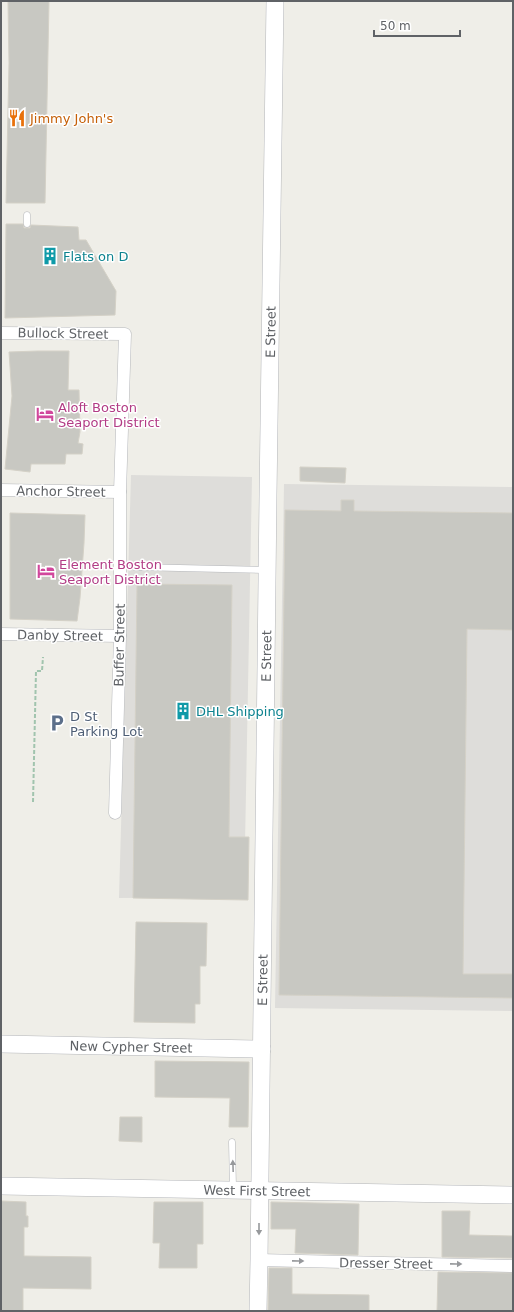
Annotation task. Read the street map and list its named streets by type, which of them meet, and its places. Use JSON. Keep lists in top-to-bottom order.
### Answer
{
  "streets": {
    "street": [
      "E Street",
      "Bullock Street",
      "Anchor Street",
      "Danby Street",
      "Buffer Street",
      "New Cypher Street",
      "West First Street",
      "Dresser Street"
    ]
  },
  "crossings": [
    ["E Street", "New Cypher Street"],
    ["E Street", "West First Street"],
    ["E Street", "Dresser Street"],
    ["Bullock Street", "Buffer Street"],
    ["Anchor Street", "Buffer Street"],
    ["Danby Street", "Buffer Street"]
  ],
  "one_way": ["Dresser Street"],
  "places": {
    "restaurant": ["Jimmy John's"],
    "building": ["Flats on D", "DHL Shipping"],
    "hotel": ["Aloft Boston Seaport District", "Element Boston Seaport District"],
    "parking": ["D St Parking Lot"]
  },
  "scale_bar": "50 m"
}
